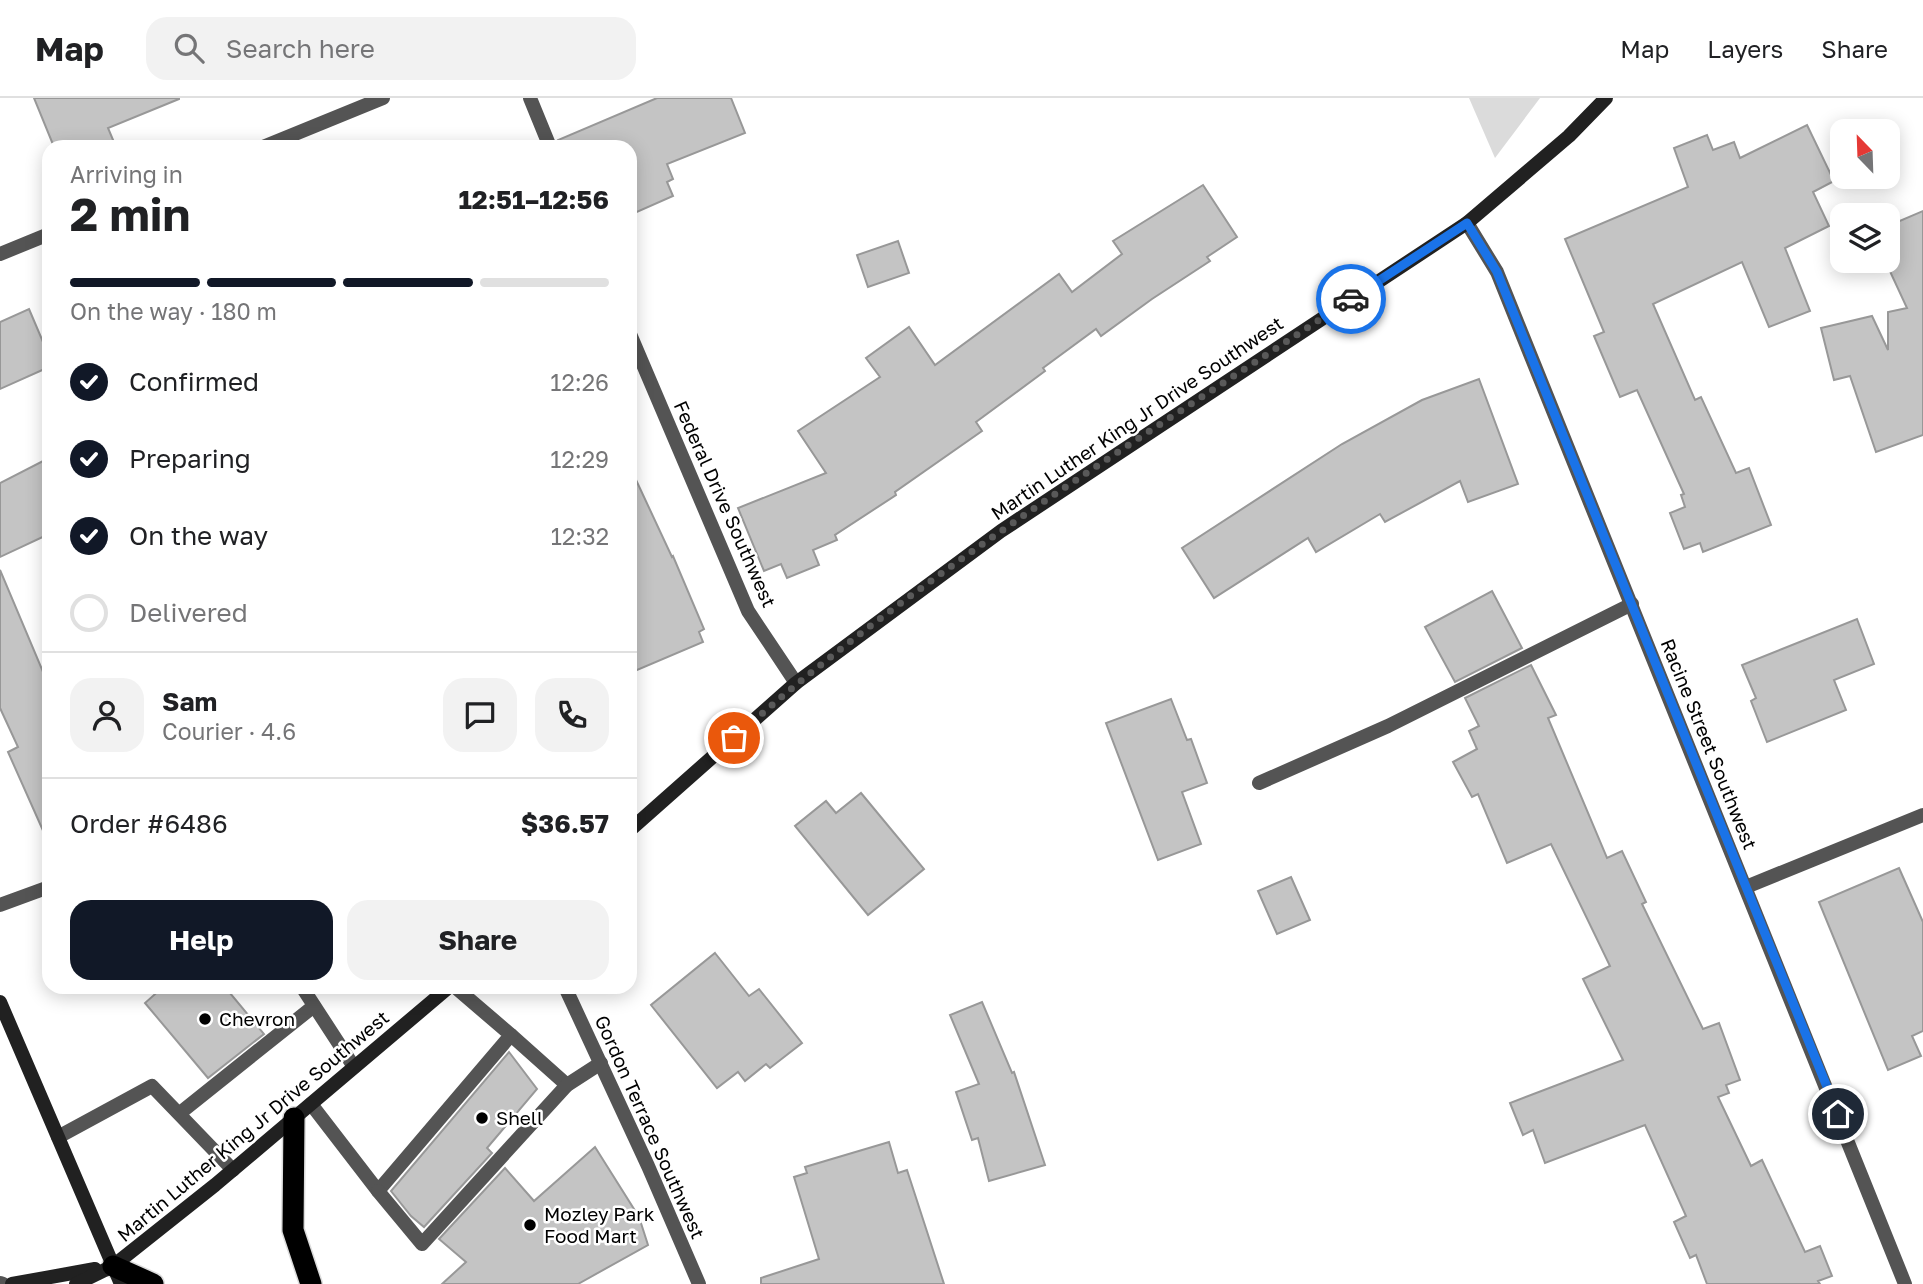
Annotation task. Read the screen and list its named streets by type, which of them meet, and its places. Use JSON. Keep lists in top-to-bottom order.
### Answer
{
  "streets": {
    "main road": ["Martin Luther King Jr Drive Southwest"],
    "street": ["Federal Drive Southwest", "Racine Street Southwest", "Gordon Terrace Southwest"]
  },
  "crossings": [
    ["Martin Luther King Jr Drive Southwest", "Federal Drive Southwest"],
    ["Martin Luther King Jr Drive Southwest", "Racine Street Southwest"]
  ],
  "places": ["Chevron", "Shell", "Mozley Park Food Mart"],
  "north": "top left",
  "page": {
    "header": "Map",
    "search": "Search here",
    "nav": ["Map", "Layers", "Share"],
    "heading": ["2 min", "Arriving in", "12:51–12:56"],
    "panel": [
      "Sam",
      "Courier · 4.6",
      "Order #6486",
      "$36.57"
    ],
    "bar": "On the way · 180 m",
    "list": [
      ["Confirmed", "12:26"],
      ["Preparing", "12:29"],
      ["On the way", "12:32"],
      "Delivered"
    ],
    "buttons": ["Help", "Share"]
  }
}
